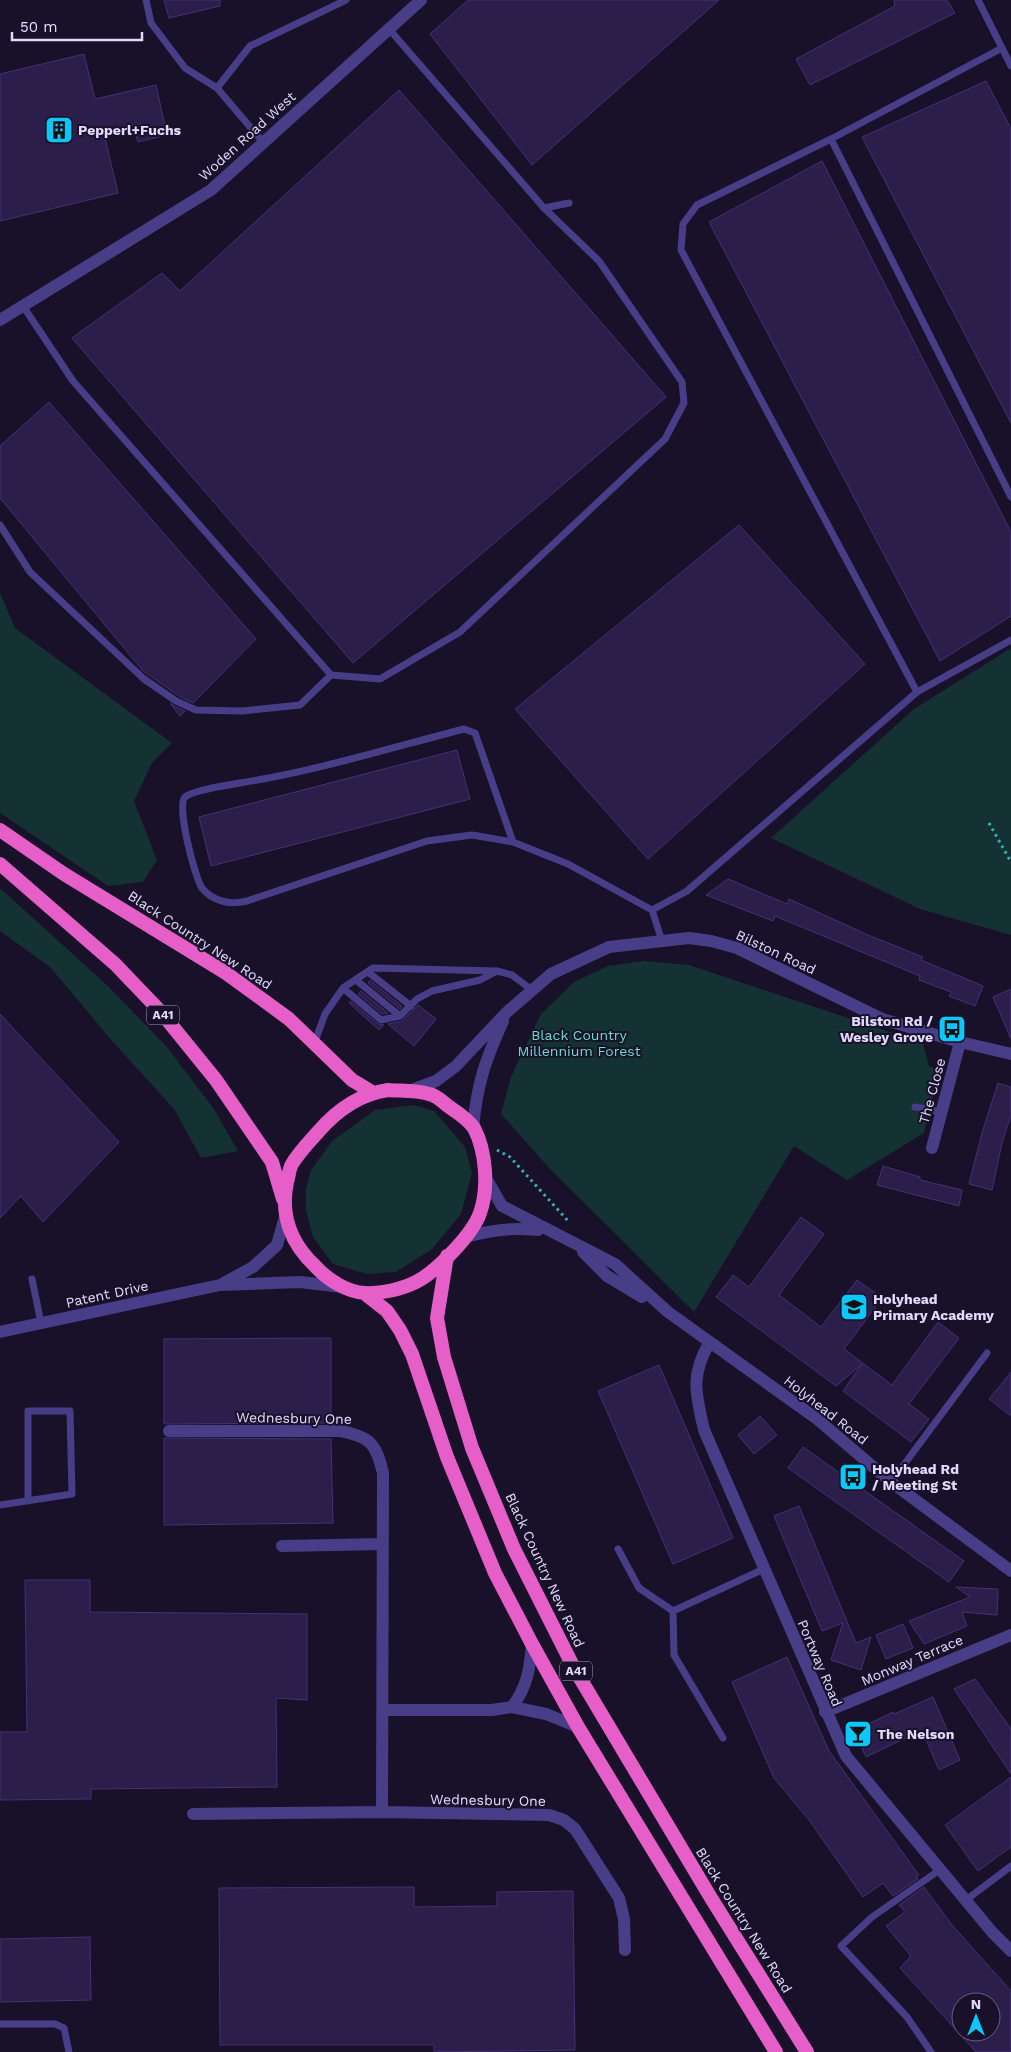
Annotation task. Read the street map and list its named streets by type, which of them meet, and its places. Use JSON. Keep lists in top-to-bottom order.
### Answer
{
  "streets": {
    "highway": ["Black Country New Road", "A41"],
    "street": [
      "Woden Road West",
      "Bilston Road",
      "The Close",
      "Patent Drive",
      "Holyhead Road",
      "Wednesbury One",
      "Monway Terrace",
      "Portway Road"
    ]
  },
  "crossings": [
    ["Black Country New Road", "A41"],
    ["Bilston Road", "A41"],
    ["Bilston Road", "The Close"],
    ["A41", "Patent Drive"],
    ["A41", "Holyhead Road"],
    ["Holyhead Road", "Portway Road"],
    ["Monway Terrace", "Portway Road"]
  ],
  "parks": ["Black Country Millennium Forest"],
  "places": {
    "building": ["Pepperl+Fuchs"],
    "bus stop": ["Bilston Rd / Wesley Grove", "Holyhead Rd / Meeting St"],
    "school or university": ["Holyhead Primary Academy"],
    "bar": ["The Nelson"]
  },
  "scale_bar": "50 m",
  "north": "top"
}
